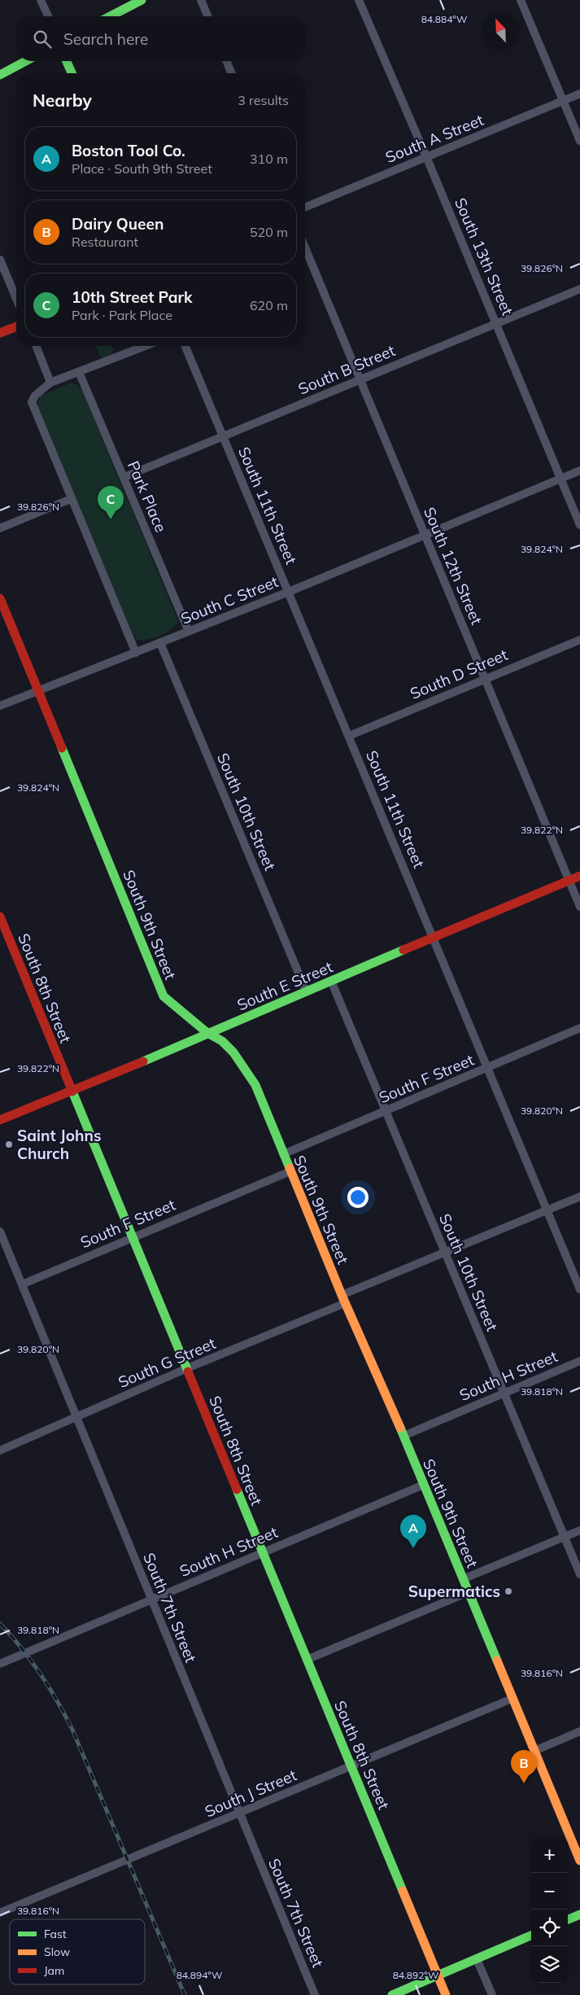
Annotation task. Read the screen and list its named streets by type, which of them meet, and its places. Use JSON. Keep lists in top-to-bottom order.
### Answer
{
  "streets": {
    "main road": ["South 9th Street", "South E Street", "South 8th Street"],
    "street": [
      "South A Street",
      "South 13th Street",
      "South B Street",
      "Park Place",
      "South 11th Street",
      "South 12th Street",
      "South C Street",
      "South D Street",
      "South 10th Street",
      "South F Street",
      "South G Street",
      "South H Street",
      "South 7th Street",
      "South J Street"
    ]
  },
  "crossings": [
    ["South A Street", "South 13th Street"],
    ["South 13th Street", "South B Street"],
    ["South 13th Street", "South C Street"],
    ["South B Street", "Park Place"],
    ["South B Street", "South 11th Street"],
    ["South B Street", "South 12th Street"],
    ["Park Place", "South C Street"],
    ["South 11th Street", "South C Street"],
    ["South 11th Street", "South D Street"],
    ["South 11th Street", "South E Street"],
    ["South 11th Street", "South F Street"],
    ["South 11th Street", "South G Street"],
    ["South 12th Street", "South C Street"],
    ["South 12th Street", "South D Street"],
    ["South 12th Street", "South E Street"],
    ["South C Street", "South 10th Street"],
    ["South C Street", "South 9th Street"],
    ["South 10th Street", "South E Street"],
    ["South 10th Street", "South F Street"],
    ["South 10th Street", "South G Street"],
    ["South 10th Street", "South H Street"],
    ["South 9th Street", "South E Street"],
    ["South 9th Street", "South F Street"],
    ["South 9th Street", "South G Street"],
    ["South 9th Street", "South H Street"],
    ["South 9th Street", "South J Street"],
    ["South E Street", "South 8th Street"],
    ["South 8th Street", "South F Street"],
    ["South 8th Street", "South G Street"],
    ["South 8th Street", "South H Street"],
    ["South 8th Street", "South J Street"],
    ["South F Street", "South 7th Street"],
    ["South G Street", "South 7th Street"],
    ["South H Street", "South 7th Street"],
    ["South 7th Street", "South J Street"]
  ],
  "places": ["Saint Johns Church", "Supermatics"],
  "legend": ["Fast", "Slow", "Jam"],
  "north": "top left",
  "page": {
    "search": "Search here",
    "heading": ["Nearby", "3 results"],
    "list": [
      {
        "mark": "A",
        "name": "Boston Tool Co.",
        "note": "Place · South 9th Street",
        "value": "310 m"
      },
      {
        "mark": "B",
        "name": "Dairy Queen",
        "note": "Restaurant",
        "value": "520 m"
      },
      {
        "mark": "C",
        "name": "10th Street Park",
        "note": "Park · Park Place",
        "value": "620 m"
      }
    ],
    "pins": ["C", "A", "B"],
    "map_buttons": ["+", "−"]
  },
  "coordinates": [
    "84.884°W",
    "39.826°N",
    "39.824°N",
    "39.822°N",
    "39.820°N",
    "39.818°N",
    "39.816°N",
    "84.894°W",
    "84.892°W"
  ]
}
